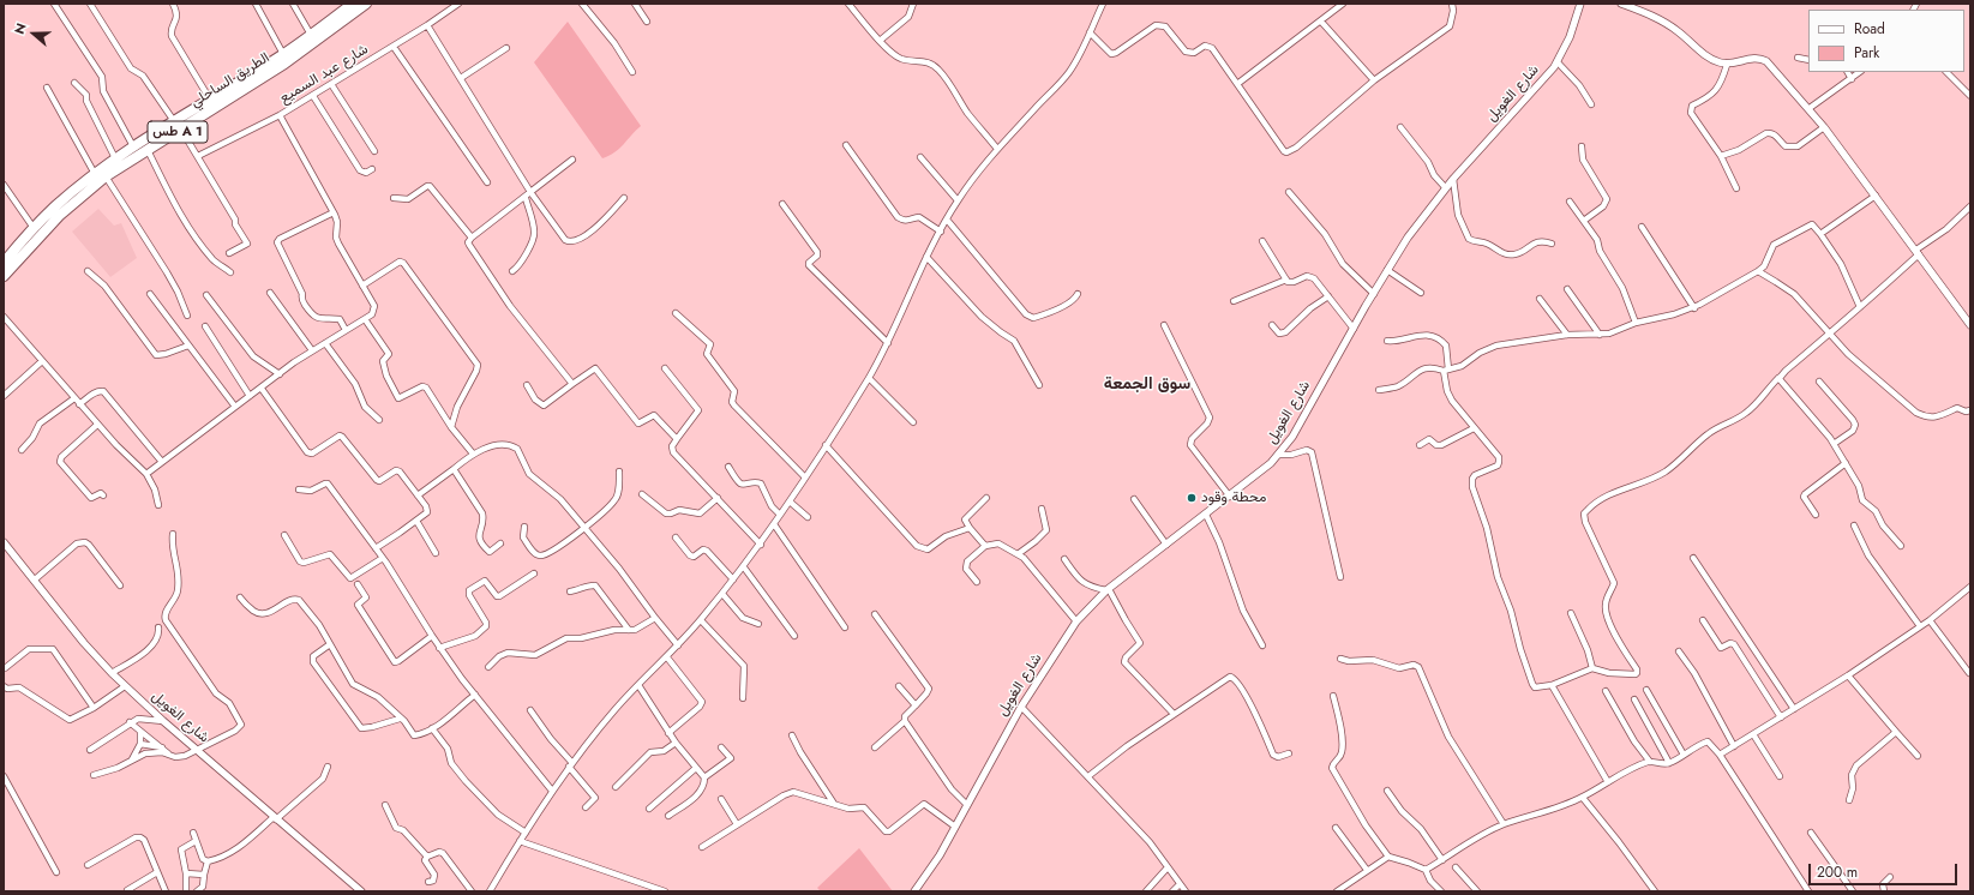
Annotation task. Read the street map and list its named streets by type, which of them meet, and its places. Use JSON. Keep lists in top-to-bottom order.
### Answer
{
  "streets": {
    "highway": ["الطريق الساحلي", "طس A 1"],
    "street": ["شارع عبد السميع", "شارع الغويل"]
  },
  "districts": ["سوق الجمعة"],
  "places": ["محطة وقود"],
  "legend": ["Road", "Park"],
  "scale_bar": "200 m",
  "north": "left"
}
